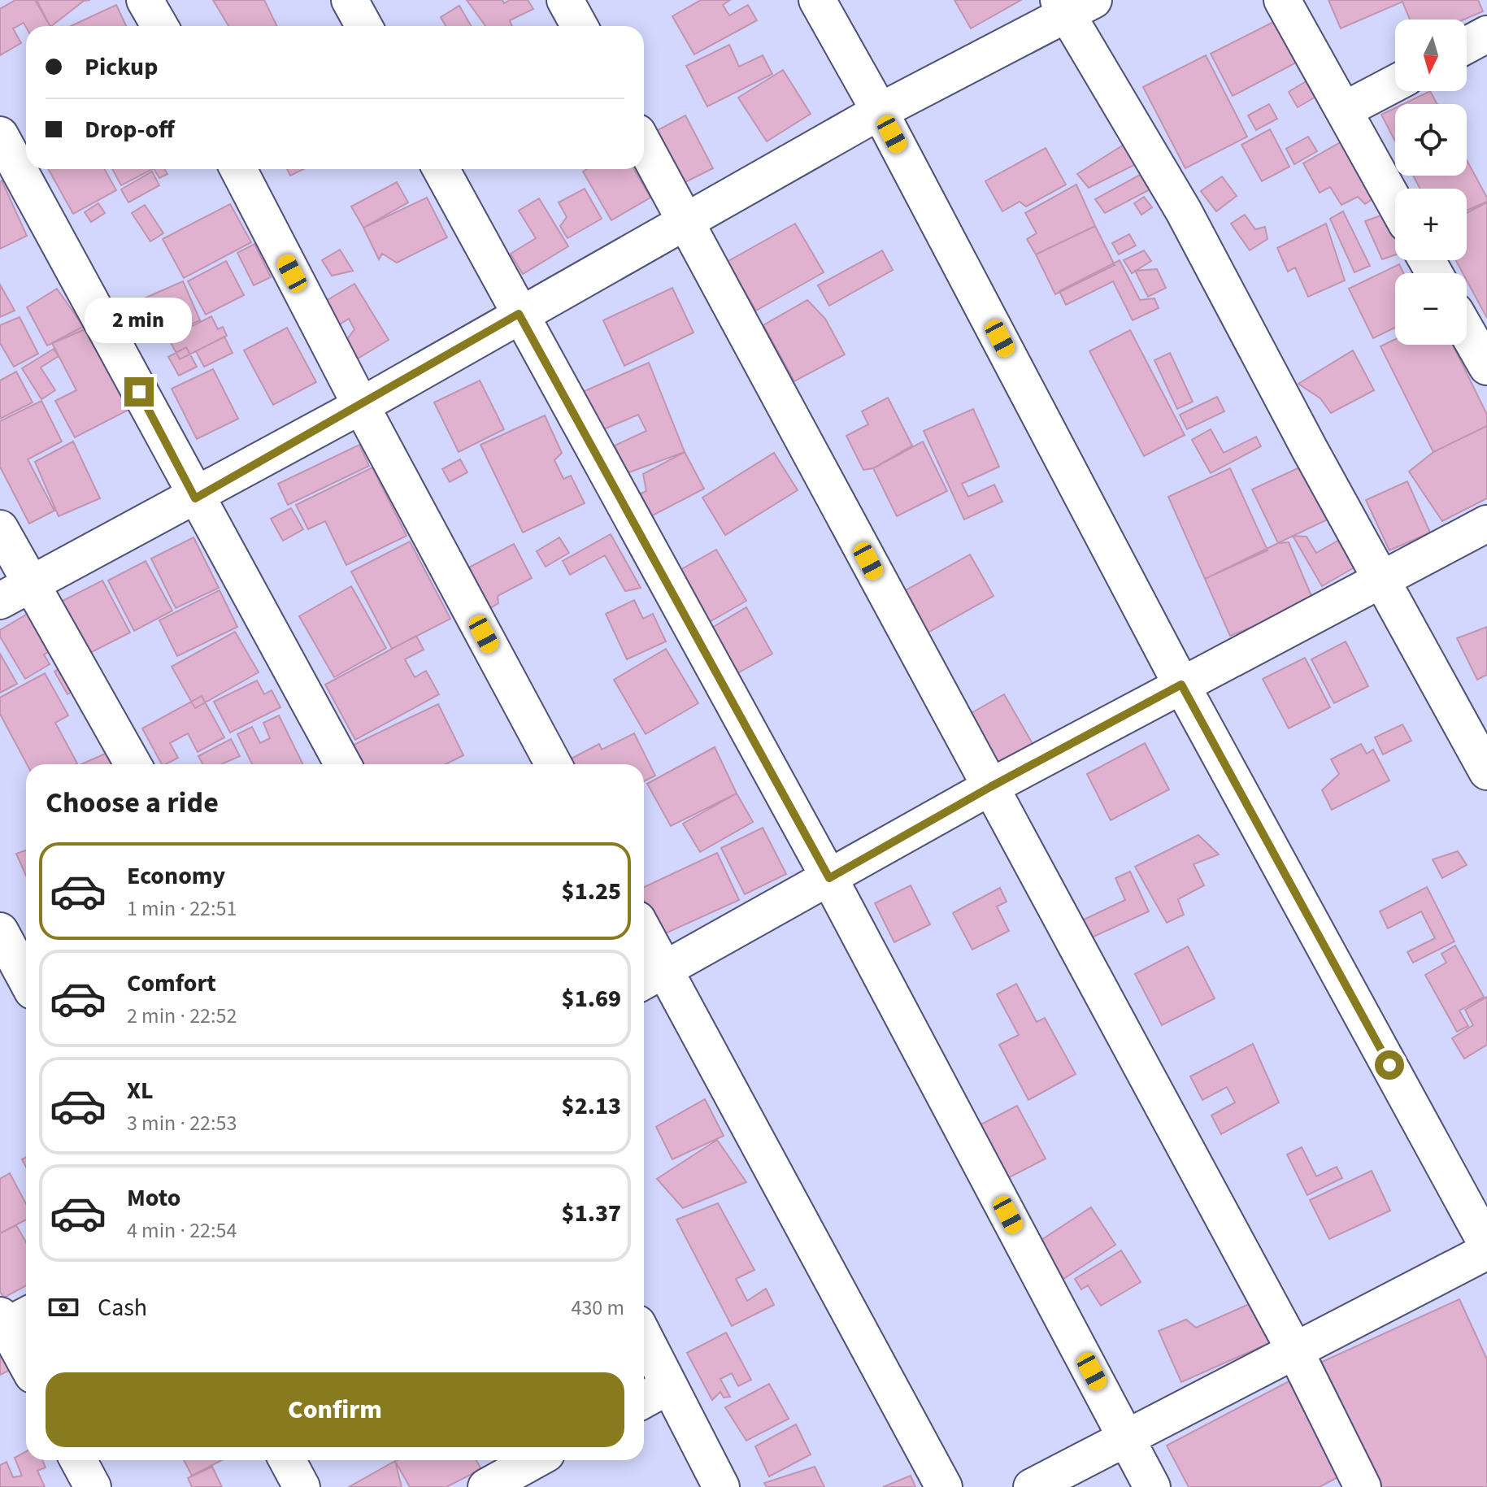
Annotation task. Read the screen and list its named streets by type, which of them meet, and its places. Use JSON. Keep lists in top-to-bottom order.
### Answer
{
  "north": "bottom",
  "page": {
    "map_buttons": ["+", "−"],
    "banner": ["Pickup", "Drop-off"],
    "bubble": "2 min",
    "heading": "Choose a ride",
    "list": [
      {
        "name": "Economy",
        "note": "1 min · 22:51",
        "value": "$1.25"
      },
      {
        "name": "Comfort",
        "note": "2 min · 22:52",
        "value": "$1.69"
      },
      {
        "name": "XL",
        "note": "3 min · 22:53",
        "value": "$2.13"
      },
      {
        "name": "Moto",
        "note": "4 min · 22:54",
        "value": "$1.37"
      }
    ],
    "pay": ["Cash", "430 m"],
    "buttons": "Confirm"
  }
}
